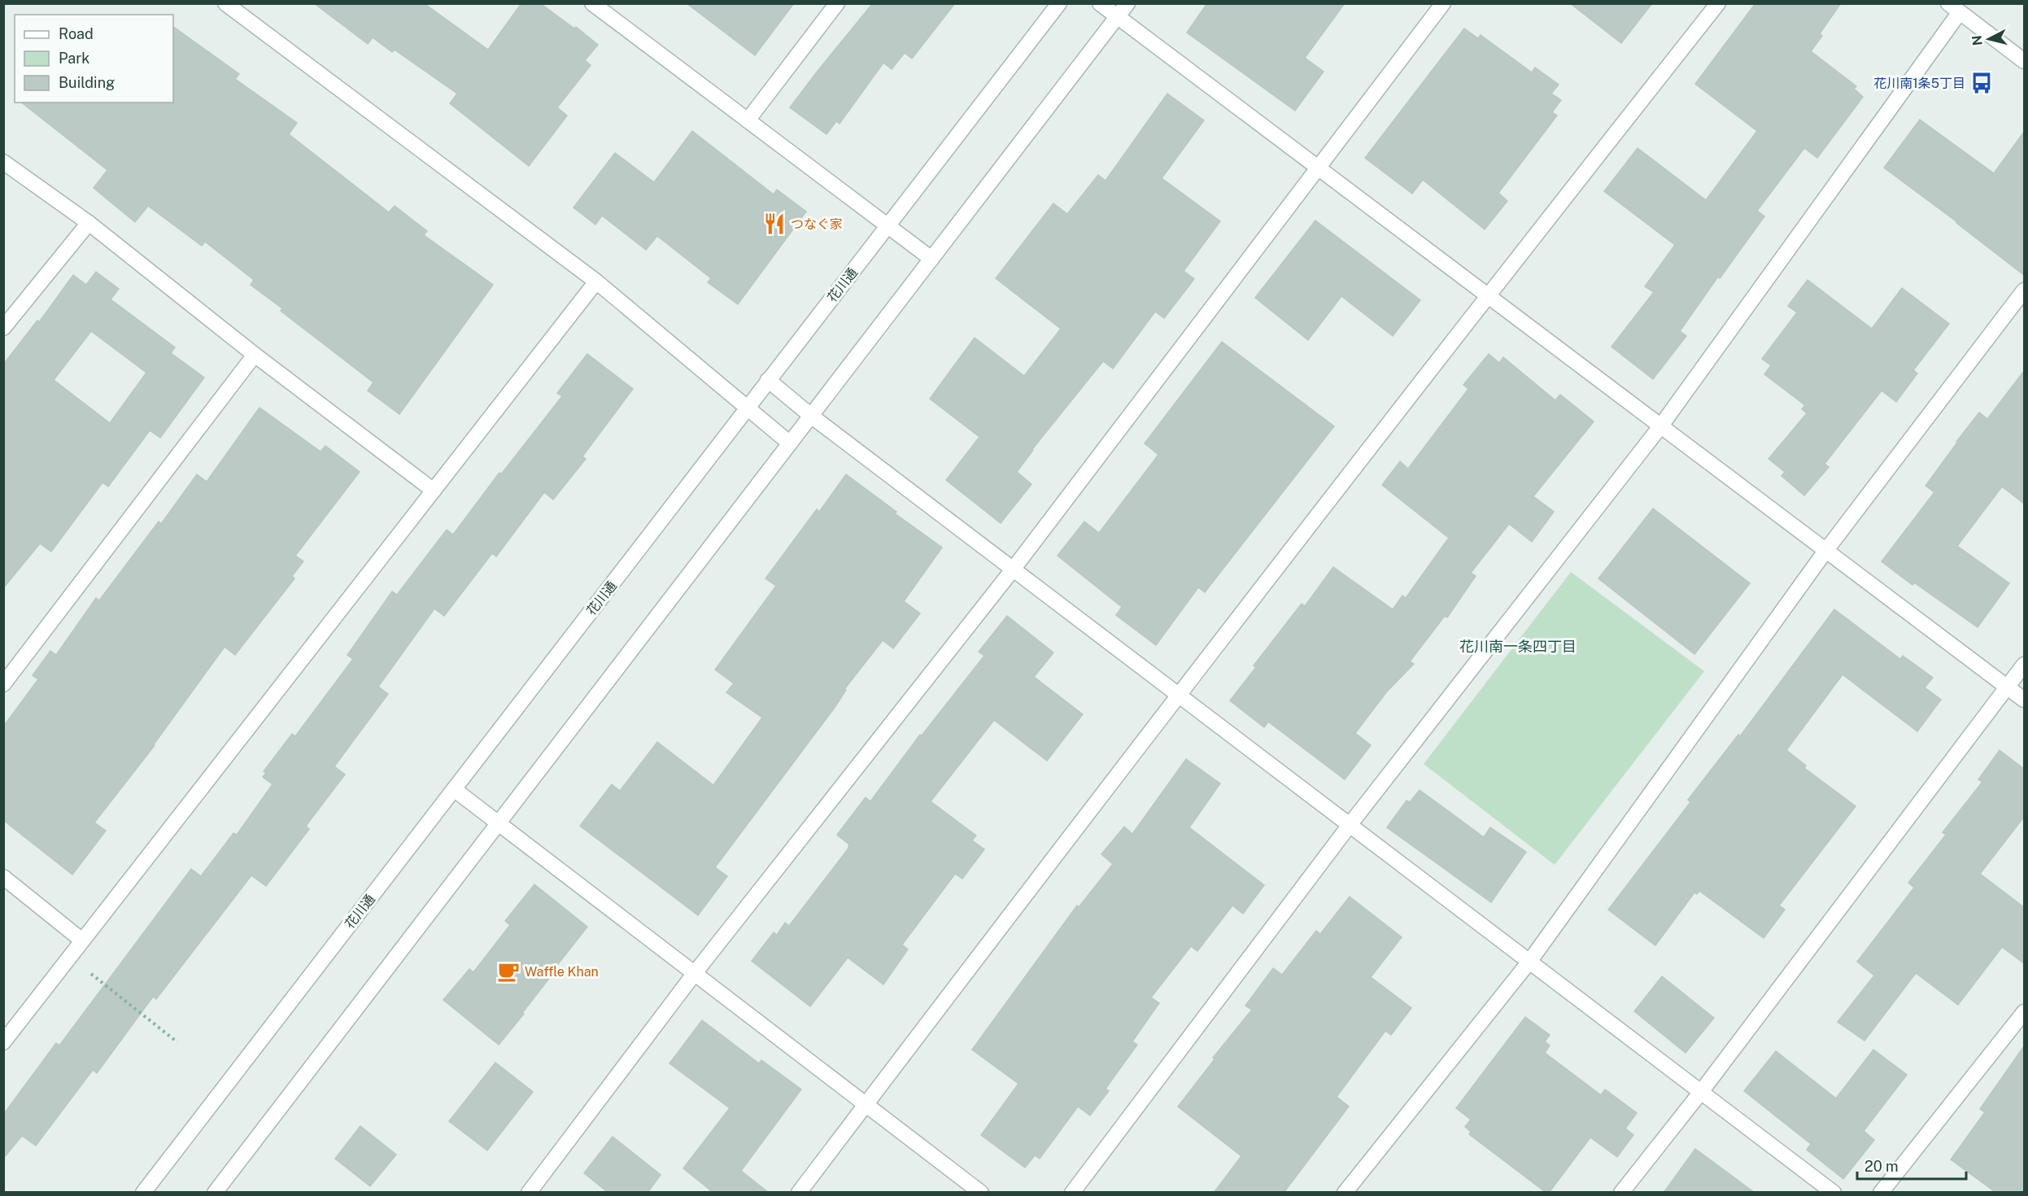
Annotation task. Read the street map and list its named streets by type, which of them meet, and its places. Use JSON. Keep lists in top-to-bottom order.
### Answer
{
  "streets": {
    "street": ["花川通"]
  },
  "districts": ["花川南一条四丁目"],
  "places": {
    "bus stop": ["花川南1条5丁目"],
    "restaurant": ["つなぐ家"],
    "cafe": ["Waffle Khan"]
  },
  "legend": ["Road", "Park", "Building"],
  "scale_bar": "20 m",
  "north": "left"
}
